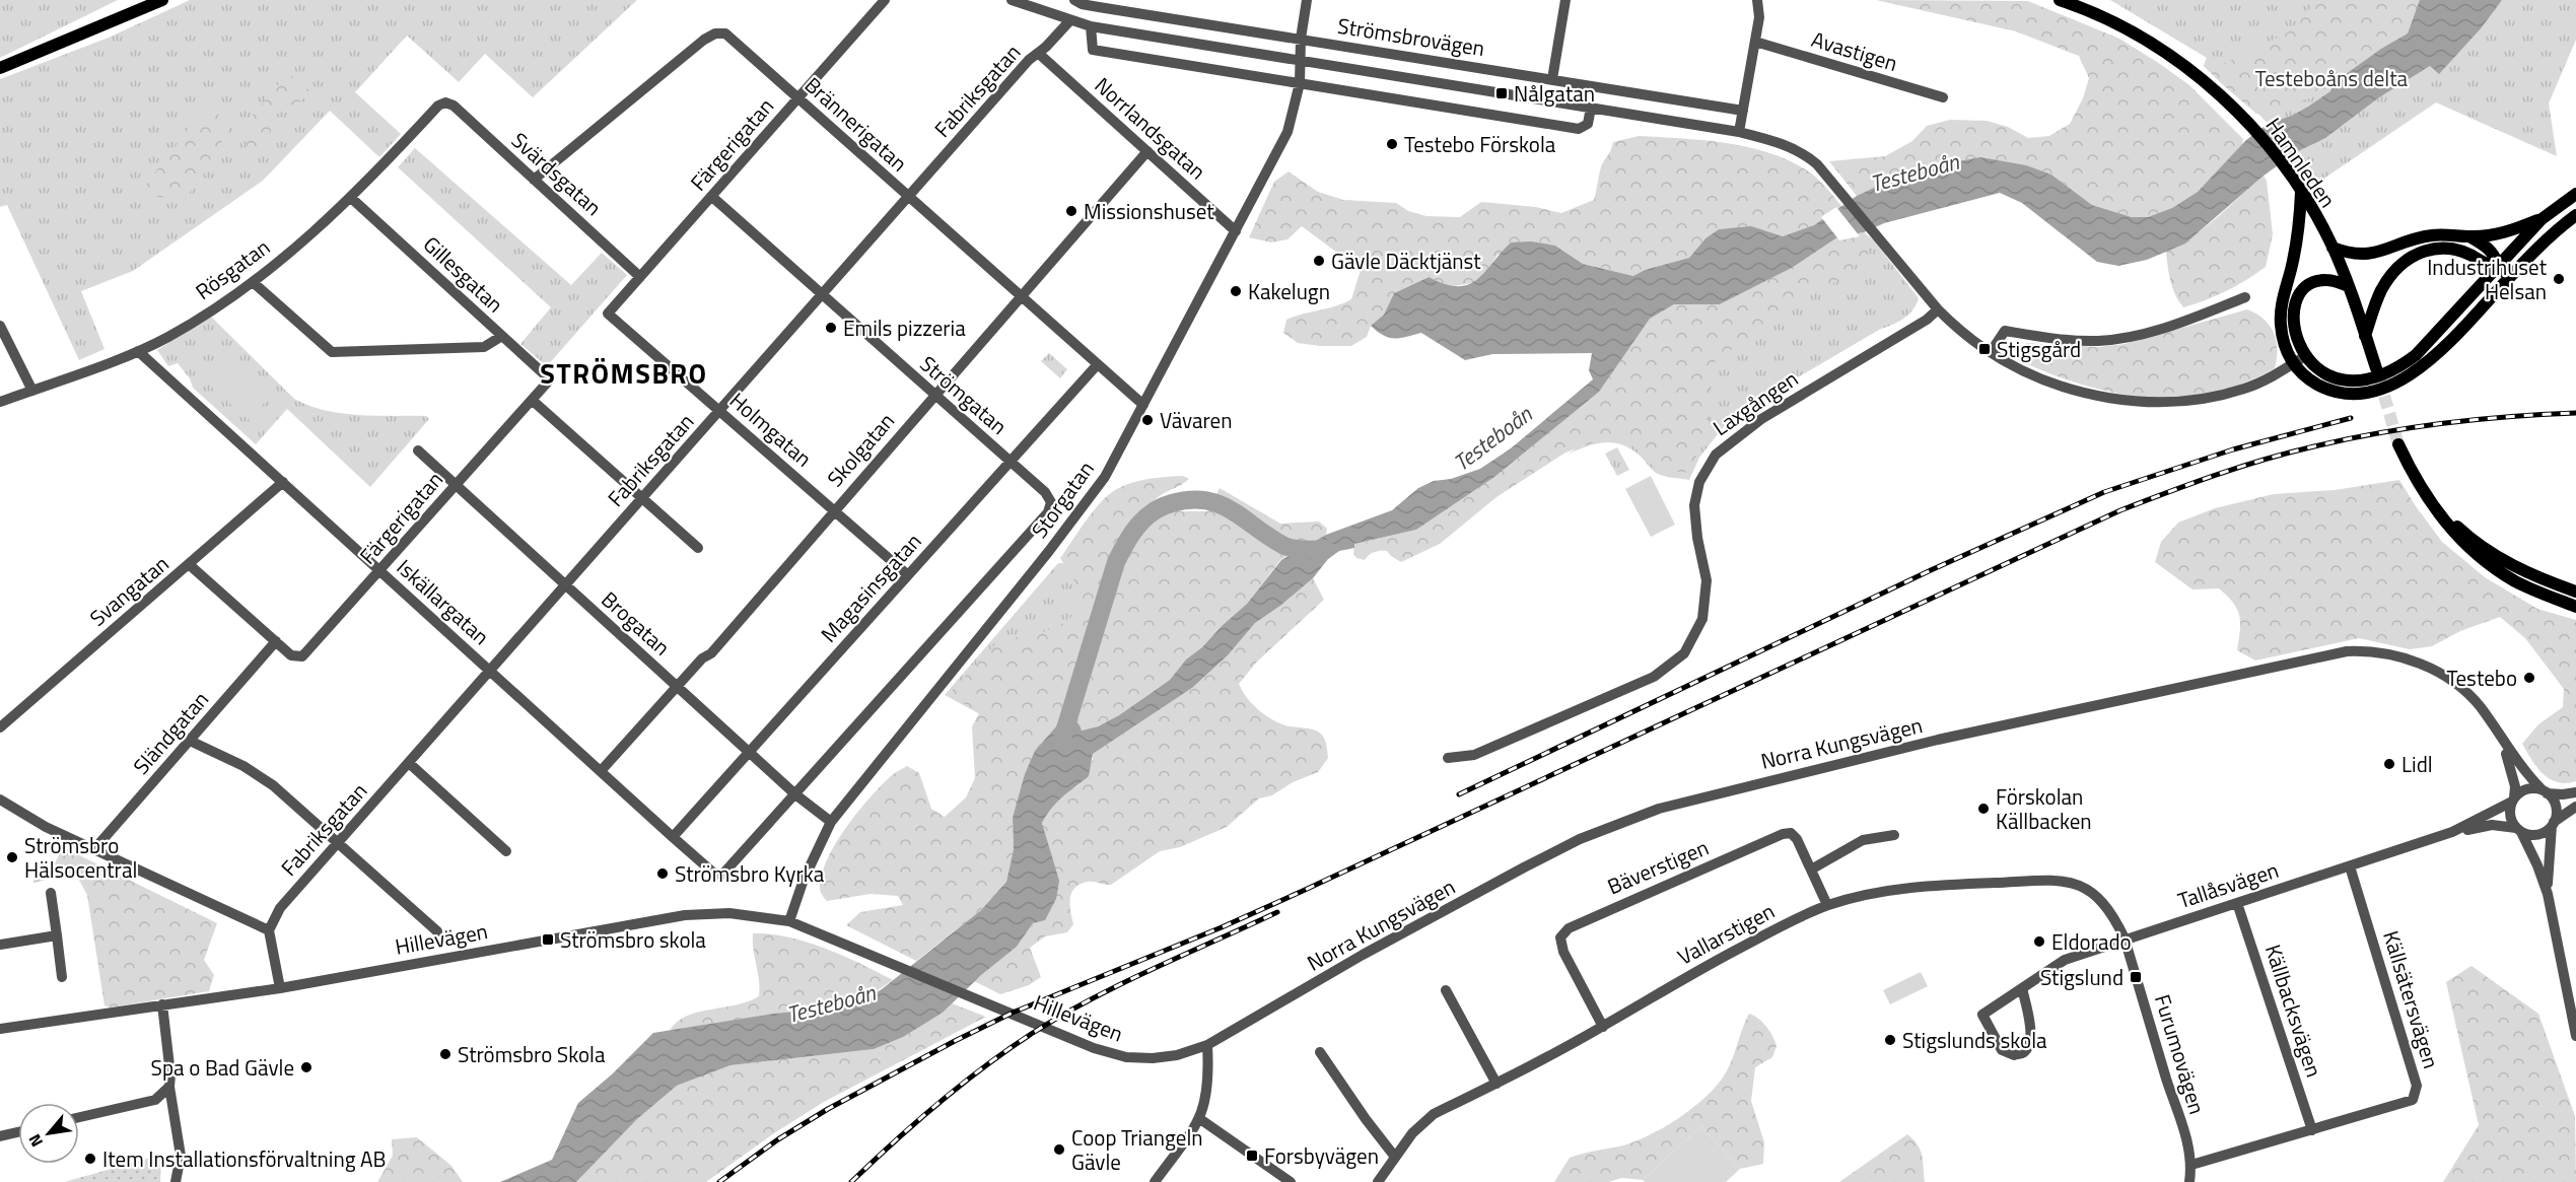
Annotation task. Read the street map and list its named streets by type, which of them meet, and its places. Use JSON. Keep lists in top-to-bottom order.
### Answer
{
  "streets": {
    "main road": ["Hamnleden"],
    "street": [
      "Strömsbrovägen",
      "Avastigen",
      "Fabriksgatan",
      "Brännerigatan",
      "Norrlandsgatan",
      "Färgerigatan",
      "Svärdsgatan",
      "Rösgatan",
      "Gillesgatan",
      "Strömgatan",
      "Laxgången",
      "Holmgatan",
      "Skolgatan",
      "Storgatan",
      "Magasinsgatan",
      "Svangatan",
      "Iskällargatan",
      "Brogatan",
      "Sländgatan",
      "Norra Kungsvägen",
      "Bäverstigen",
      "Tallåsvägen",
      "Vallarstigen",
      "Hillevägen",
      "Källsätersvägen",
      "Källbacksvägen",
      "Furumovägen"
    ]
  },
  "crossings": [
    ["Strömsbrovägen", "Fabriksgatan"],
    ["Strömsbrovägen", "Laxgången"],
    ["Strömsbrovägen", "Storgatan"],
    ["Fabriksgatan", "Brännerigatan"],
    ["Fabriksgatan", "Norrlandsgatan"],
    ["Fabriksgatan", "Strömgatan"],
    ["Fabriksgatan", "Holmgatan"],
    ["Fabriksgatan", "Iskällargatan"],
    ["Fabriksgatan", "Brogatan"],
    ["Brännerigatan", "Färgerigatan"],
    ["Brännerigatan", "Svärdsgatan"],
    ["Brännerigatan", "Skolgatan"],
    ["Brännerigatan", "Storgatan"],
    ["Brännerigatan", "Magasinsgatan"],
    ["Norrlandsgatan", "Skolgatan"],
    ["Norrlandsgatan", "Storgatan"],
    ["Färgerigatan", "Svärdsgatan"],
    ["Färgerigatan", "Gillesgatan"],
    ["Färgerigatan", "Strömgatan"],
    ["Färgerigatan", "Holmgatan"],
    ["Färgerigatan", "Iskällargatan"],
    ["Färgerigatan", "Brogatan"],
    ["Färgerigatan", "Sländgatan"],
    ["Svärdsgatan", "Rösgatan"],
    ["Rösgatan", "Gillesgatan"],
    ["Rösgatan", "Iskällargatan"],
    ["Strömgatan", "Skolgatan"],
    ["Strömgatan", "Magasinsgatan"],
    ["Strömgatan", "Iskällargatan"],
    ["Strömgatan", "Brogatan"],
    ["Holmgatan", "Skolgatan"],
    ["Holmgatan", "Magasinsgatan"],
    ["Skolgatan", "Iskällargatan"],
    ["Skolgatan", "Brogatan"],
    ["Storgatan", "Brogatan"],
    ["Storgatan", "Hillevägen"],
    ["Magasinsgatan", "Iskällargatan"],
    ["Magasinsgatan", "Brogatan"],
    ["Svangatan", "Iskällargatan"],
    ["Iskällargatan", "Brogatan"],
    ["Norra Kungsvägen", "Tallåsvägen"],
    ["Norra Kungsvägen", "Hillevägen"],
    ["Bäverstigen", "Vallarstigen"],
    ["Tallåsvägen", "Vallarstigen"],
    ["Tallåsvägen", "Källsätersvägen"],
    ["Tallåsvägen", "Källbacksvägen"],
    ["Tallåsvägen", "Furumovägen"],
    ["Vallarstigen", "Furumovägen"],
    ["Källsätersvägen", "Källbacksvägen"],
    ["Källsätersvägen", "Furumovägen"]
  ],
  "districts": ["STRÖMSBRO"],
  "water": ["Testeboån"],
  "parks": ["Testeboåns delta"],
  "places": {
    "transit": [
      "Nålgatan",
      "Stigsgård",
      "Strömsbro skola",
      "Stigslund",
      "Forsbyvägen"
    ],
    "other": [
      "Testebo Förskola",
      "Missionshuset",
      "Gävle Däcktjänst",
      "Industrihuset Helsan",
      "Kakelugn",
      "Emils pizzeria",
      "Vävaren",
      "Testebo",
      "Lidl",
      "Förskolan Källbacken",
      "Strömsbro Hälsocentral",
      "Strömsbro Kyrka",
      "Eldorado",
      "Stigslunds skola",
      "Strömsbro Skola",
      "Spa o Bad Gävle",
      "Coop Triangeln Gävle",
      "Item Installationsförvaltning AB"
    ]
  },
  "north": "bottom left"
}
